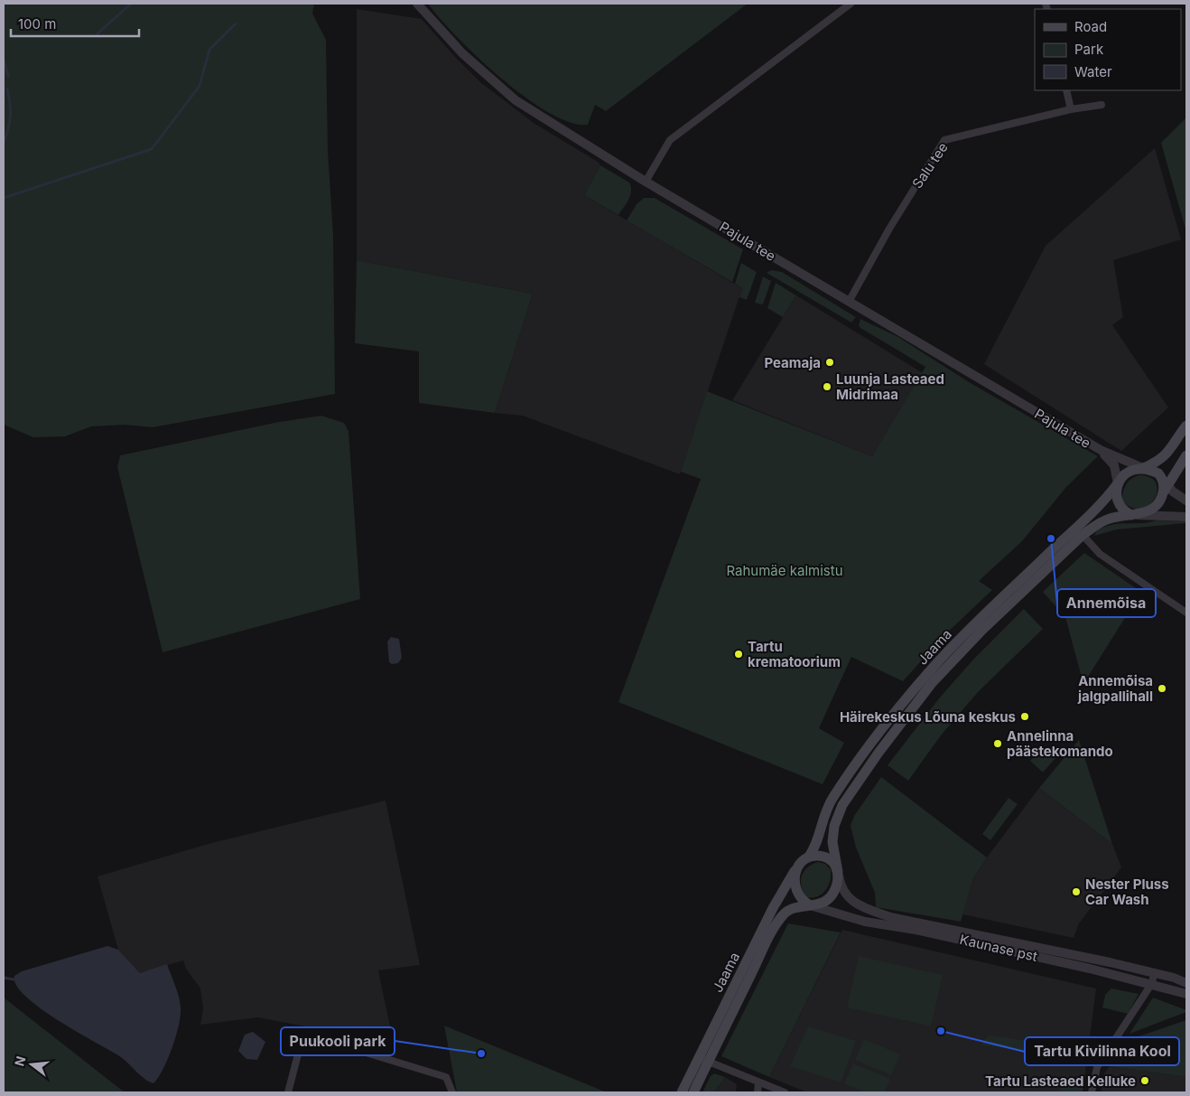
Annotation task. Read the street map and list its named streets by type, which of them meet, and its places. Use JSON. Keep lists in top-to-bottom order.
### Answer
{
  "streets": {
    "main road": ["Jaama"],
    "street": ["Salu tee", "Pajula tee", "Kaunase pst"]
  },
  "crossings": [
    ["Salu tee", "Pajula tee"],
    ["Jaama", "Kaunase pst"]
  ],
  "parks": ["Rahumäe kalmistu"],
  "places": [
    "Peamaja",
    "Luunja Lasteaed Midrimaa",
    "Annemõisa",
    "Tartu krematoorium",
    "Annemõisa jalgpallihall",
    "Häirekeskus Lõuna keskus",
    "Annelinna päästekomando",
    "Nester Pluss Car Wash",
    "Tartu Kivilinna Kool",
    "Puukooli park",
    "Tartu Lasteaed Kelluke"
  ],
  "legend": ["Road", "Park", "Water"],
  "scale_bar": "100 m",
  "north": "left"
}
